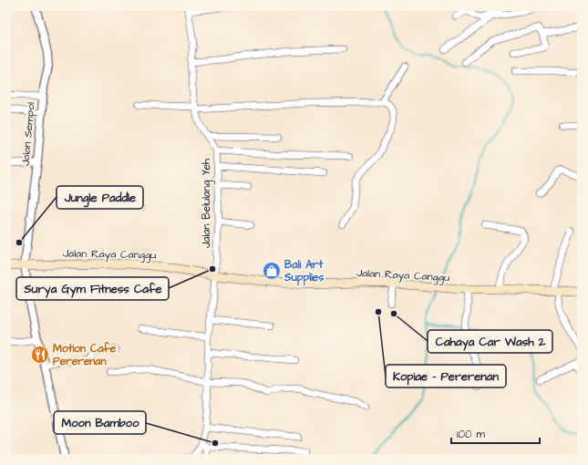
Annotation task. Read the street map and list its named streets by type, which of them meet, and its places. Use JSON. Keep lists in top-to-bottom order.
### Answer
{
  "streets": {
    "main road": ["Jalan Raya Canggu"],
    "street": ["Jalan Sempol", "Jalan Belulang Yeh"]
  },
  "crossings": [
    ["Jalan Sempol", "Jalan Raya Canggu"],
    ["Jalan Belulang Yeh", "Jalan Raya Canggu"]
  ],
  "places": {
    "other": [
      "Jungle Paddle",
      "Surya Gym Fitness Cafe",
      "Kopiae - Pererenan",
      "Cahaya Car Wash 2",
      "Moon Bamboo"
    ],
    "shop": ["Bali Art Supplies"],
    "restaurant": ["Motion Cafe Pererenan"]
  },
  "scale_bar": "100 m"
}
